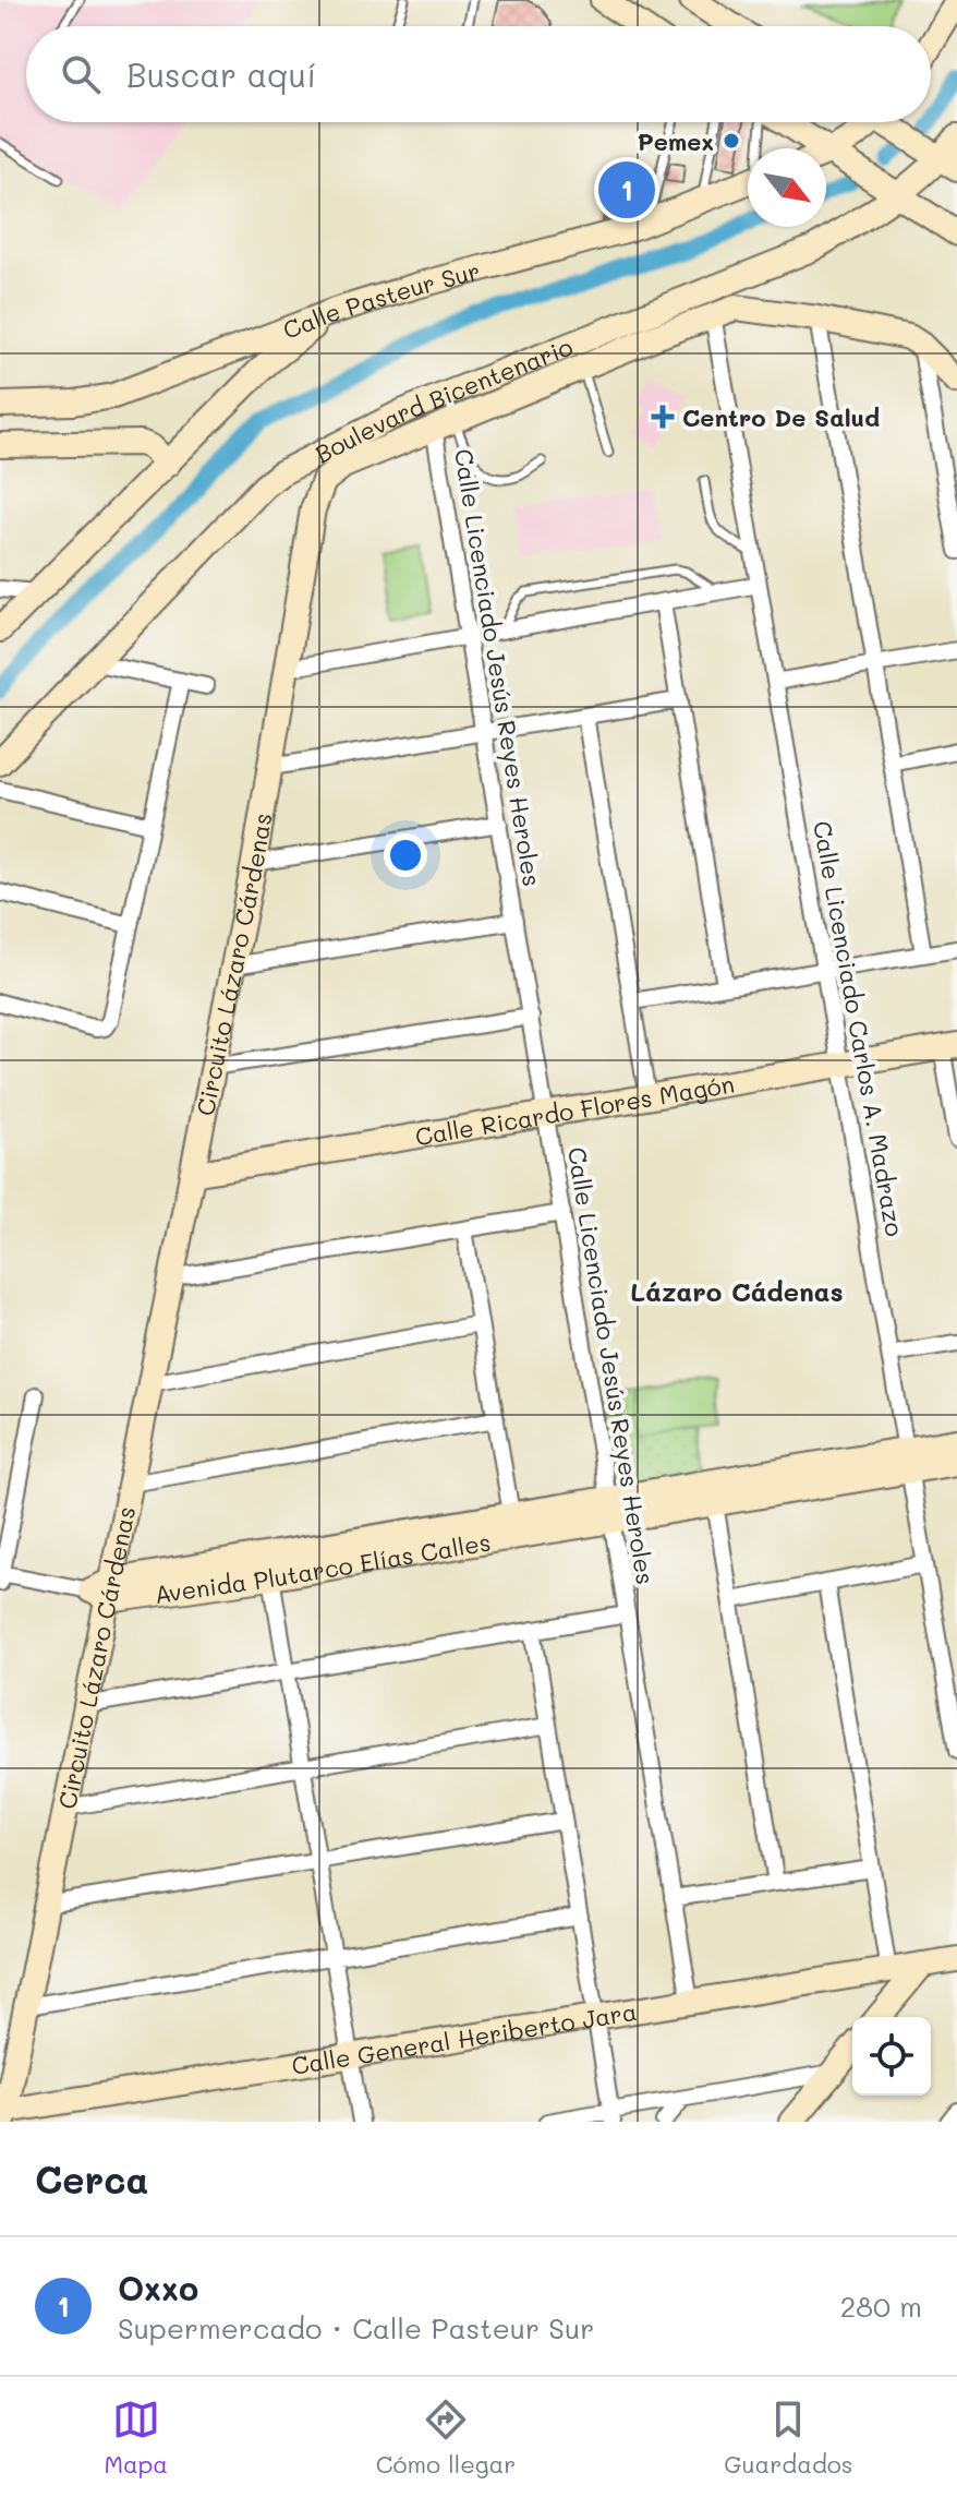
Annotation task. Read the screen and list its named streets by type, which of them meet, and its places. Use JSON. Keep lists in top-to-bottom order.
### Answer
{
  "streets": {
    "street": [
      "Calle Pasteur Sur",
      "Boulevard Bicentenario",
      "Calle Licenciado Jesús Reyes Heroles",
      "Circuito Lázaro Cárdenas",
      "Calle Licenciado Carlos A. Madrazo",
      "Calle Ricardo Flores Magón",
      "Avenida Plutarco Elías Calles",
      "Calle General Heriberto Jara"
    ]
  },
  "crossings": [
    ["Calle Licenciado Jesús Reyes Heroles", "Circuito Lázaro Cárdenas"],
    ["Calle Licenciado Jesús Reyes Heroles", "Calle Ricardo Flores Magón"],
    ["Calle Licenciado Jesús Reyes Heroles", "Avenida Plutarco Elías Calles"],
    ["Calle Licenciado Jesús Reyes Heroles", "Calle General Heriberto Jara"],
    ["Circuito Lázaro Cárdenas", "Calle Licenciado Carlos A. Madrazo"],
    ["Circuito Lázaro Cárdenas", "Calle Ricardo Flores Magón"],
    ["Circuito Lázaro Cárdenas", "Avenida Plutarco Elías Calles"],
    ["Circuito Lázaro Cárdenas", "Calle General Heriberto Jara"],
    ["Calle Licenciado Carlos A. Madrazo", "Calle Ricardo Flores Magón"],
    ["Calle Licenciado Carlos A. Madrazo", "Avenida Plutarco Elías Calles"]
  ],
  "districts": ["Lázaro Cádenas"],
  "places": {
    "other": ["Pemex"],
    "health": ["Centro De Salud"]
  },
  "north": "bottom right",
  "page": {
    "search": "Buscar aquí",
    "pins": "1",
    "heading": "Cerca",
    "list": [
      {
        "mark": "1",
        "name": "Oxxo",
        "note": "Supermercado · Calle Pasteur Sur",
        "value": "280 m"
      }
    ],
    "nav": ["Mapa", "Cómo llegar", "Guardados"]
  }
}
